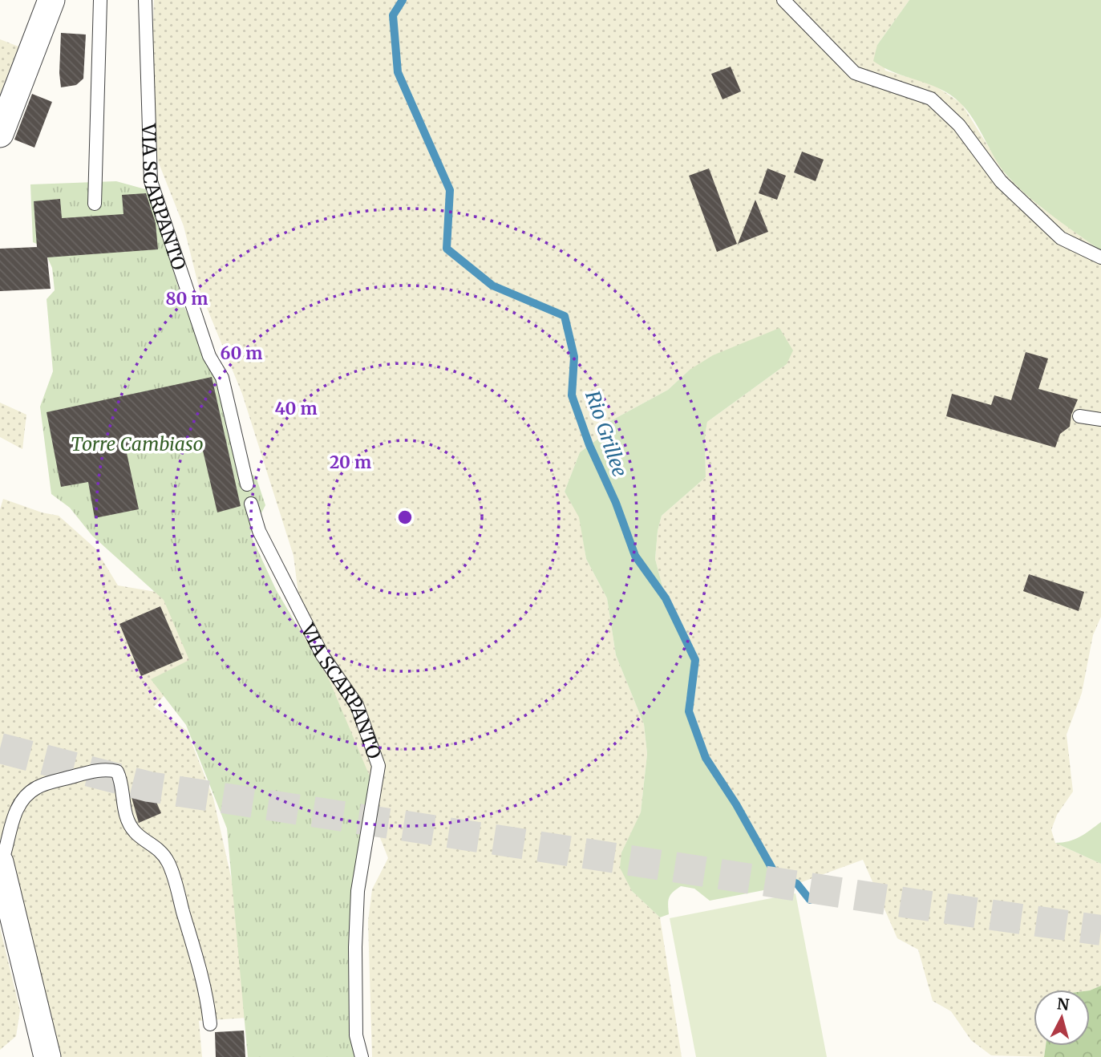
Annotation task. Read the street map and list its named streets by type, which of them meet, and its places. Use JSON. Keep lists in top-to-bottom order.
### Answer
{
  "streets": {
    "lane": ["VIA SCARPANTO"]
  },
  "water": ["Rio Grillee"],
  "parks": ["Torre Cambiaso"],
  "north": "top",
  "rings": [
    "80 m",
    "60 m",
    "40 m",
    "20 m"
  ]
}
